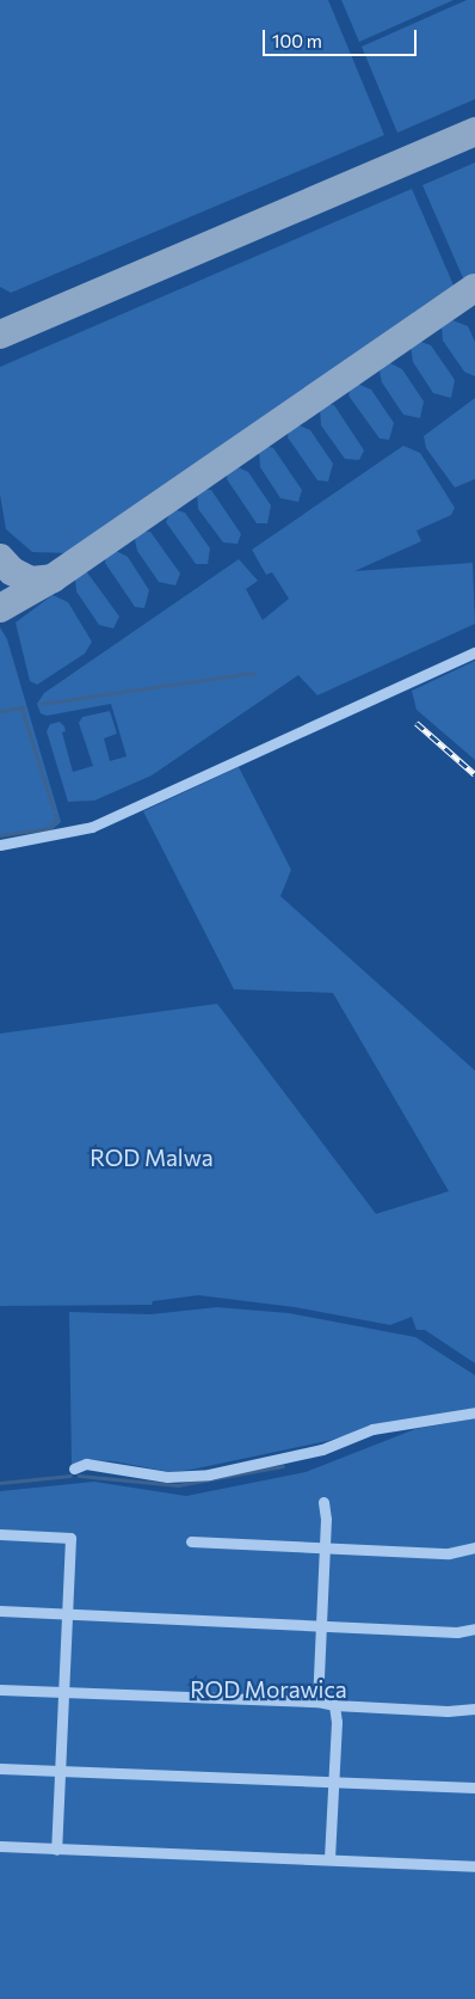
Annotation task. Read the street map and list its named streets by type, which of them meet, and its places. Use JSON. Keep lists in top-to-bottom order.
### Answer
{
  "parks": ["ROD Malwa", "ROD Morawica"],
  "scale_bar": "100 m"
}
